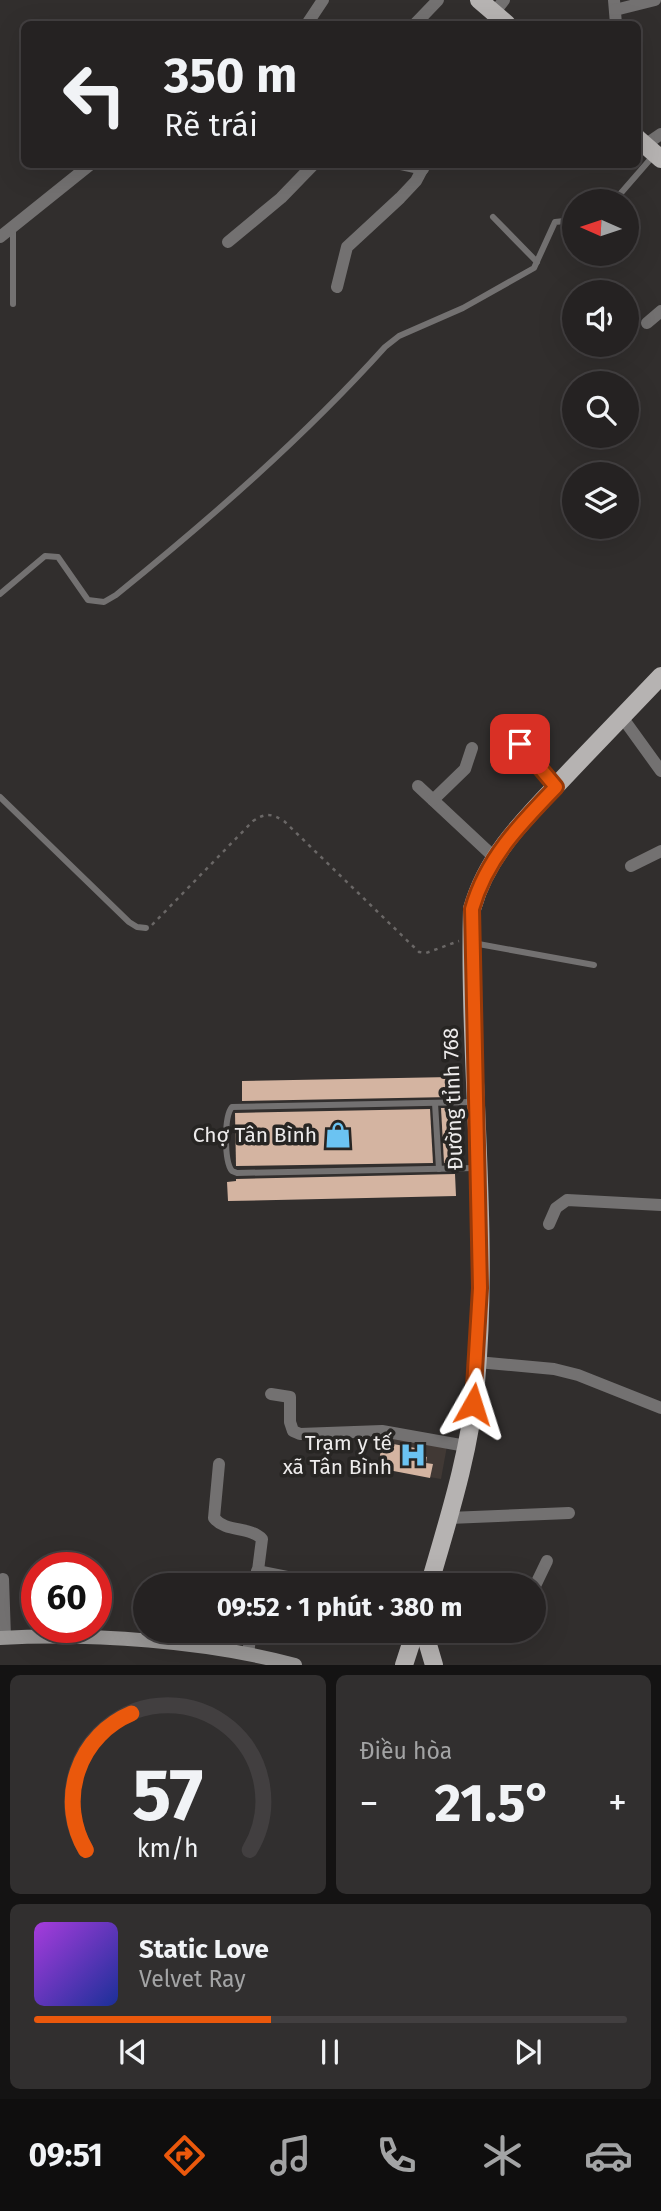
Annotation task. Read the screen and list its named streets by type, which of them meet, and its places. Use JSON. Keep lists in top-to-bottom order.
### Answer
{
  "streets": {
    "main road": ["Đường tỉnh 768"]
  },
  "places": {
    "shop": ["Chợ Tân Bình"],
    "hospital": ["Trạm y tế xã Tân Bình"]
  },
  "north": "left",
  "page": {
    "turn": ["350 m", "Rẽ trái"],
    "limit": "60",
    "trip": "09:52 · 1 phút · 380 m",
    "tile": "Điều hòa",
    "heat": ["−", "21.5°", "+"],
    "song": ["Static Love", "Velvet Ray"],
    "tabs": "09:51",
    "gauge": ["57", "km/h"]
  }
}
